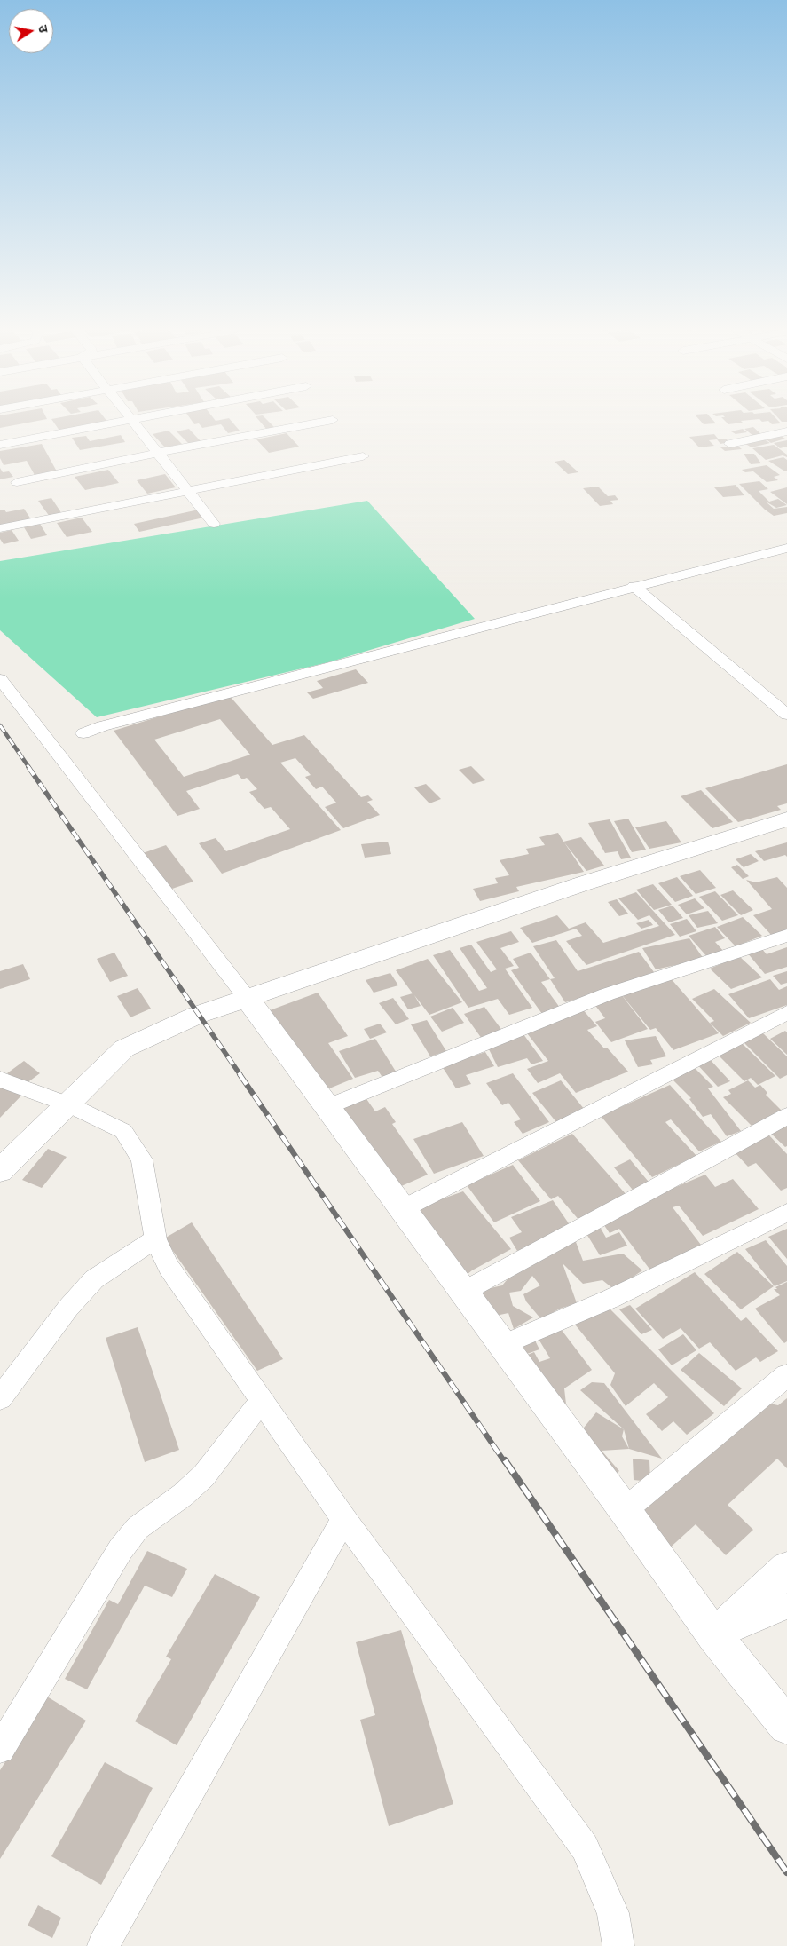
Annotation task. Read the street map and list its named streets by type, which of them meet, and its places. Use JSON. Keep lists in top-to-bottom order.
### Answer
{
  "north": "right"
}
